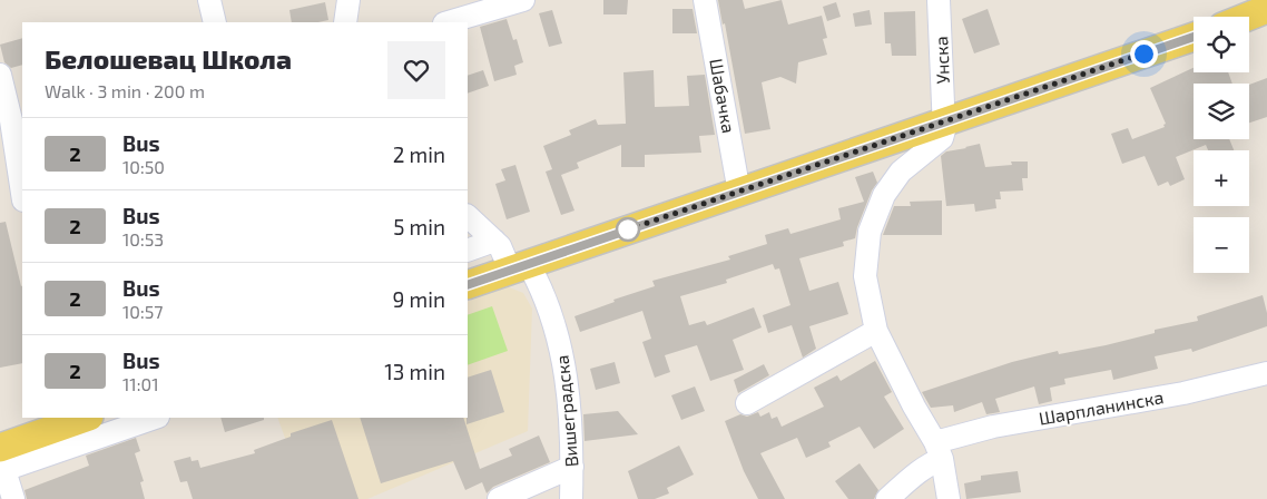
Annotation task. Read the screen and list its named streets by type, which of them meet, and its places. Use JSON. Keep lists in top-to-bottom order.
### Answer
{
  "streets": {
    "street": [
      "Унска",
      "Шабачка",
      "Шарпланинска",
      "Вишеградска"
    ]
  },
  "lines": ["bus line 2"],
  "page": {
    "map_buttons": ["+", "−"],
    "heading": ["Белошевац Школа", "Walk · 3 min · 200 m"],
    "list": [
      {
        "mark": "2",
        "name": "Bus",
        "note": "10:50",
        "value": "2 min"
      },
      {
        "mark": "2",
        "name": "Bus",
        "note": "10:53",
        "value": "5 min"
      },
      {
        "mark": "2",
        "name": "Bus",
        "note": "10:57",
        "value": "9 min"
      },
      {
        "mark": "2",
        "name": "Bus",
        "note": "11:01",
        "value": "13 min"
      }
    ]
  }
}
